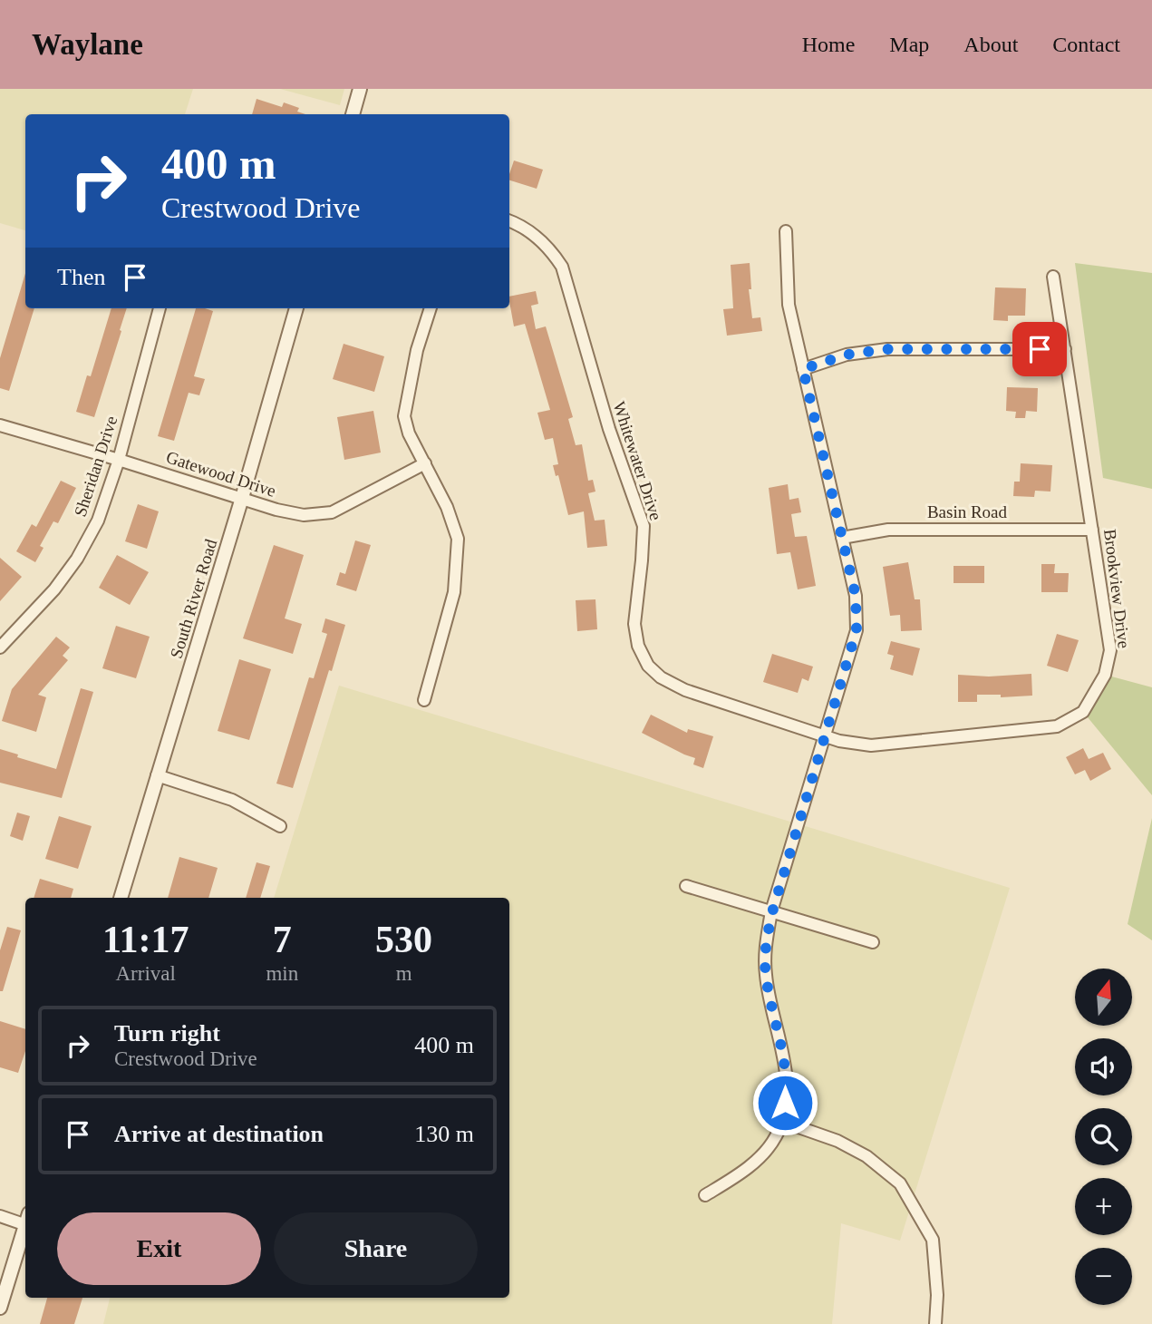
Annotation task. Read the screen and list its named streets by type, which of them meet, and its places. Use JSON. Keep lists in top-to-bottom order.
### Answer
{
  "streets": {
    "street": [
      "Whitewater Drive",
      "Sheridan Drive",
      "Gatewood Drive",
      "Basin Road",
      "Brookview Drive",
      "South River Road"
    ]
  },
  "crossings": [
    ["Whitewater Drive", "Brookview Drive"],
    ["Sheridan Drive", "Gatewood Drive"],
    ["Gatewood Drive", "South River Road"],
    ["Basin Road", "Brookview Drive"]
  ],
  "north": "top",
  "page": {
    "header": "Waylane",
    "nav": [
      "Home",
      "Map",
      "About",
      "Contact"
    ],
    "turn": ["400 m", "Crestwood Drive"],
    "then": "Then",
    "eta": [
      "11:17",
      "Arrival",
      "7",
      "min",
      "530",
      "m"
    ],
    "map_buttons": ["+", "−"],
    "list": [
      {
        "name": "Turn right",
        "note": "Crestwood Drive",
        "value": "400 m"
      },
      {
        "name": "Arrive at destination",
        "value": "130 m"
      }
    ],
    "buttons": ["Exit", "Share"]
  }
}
